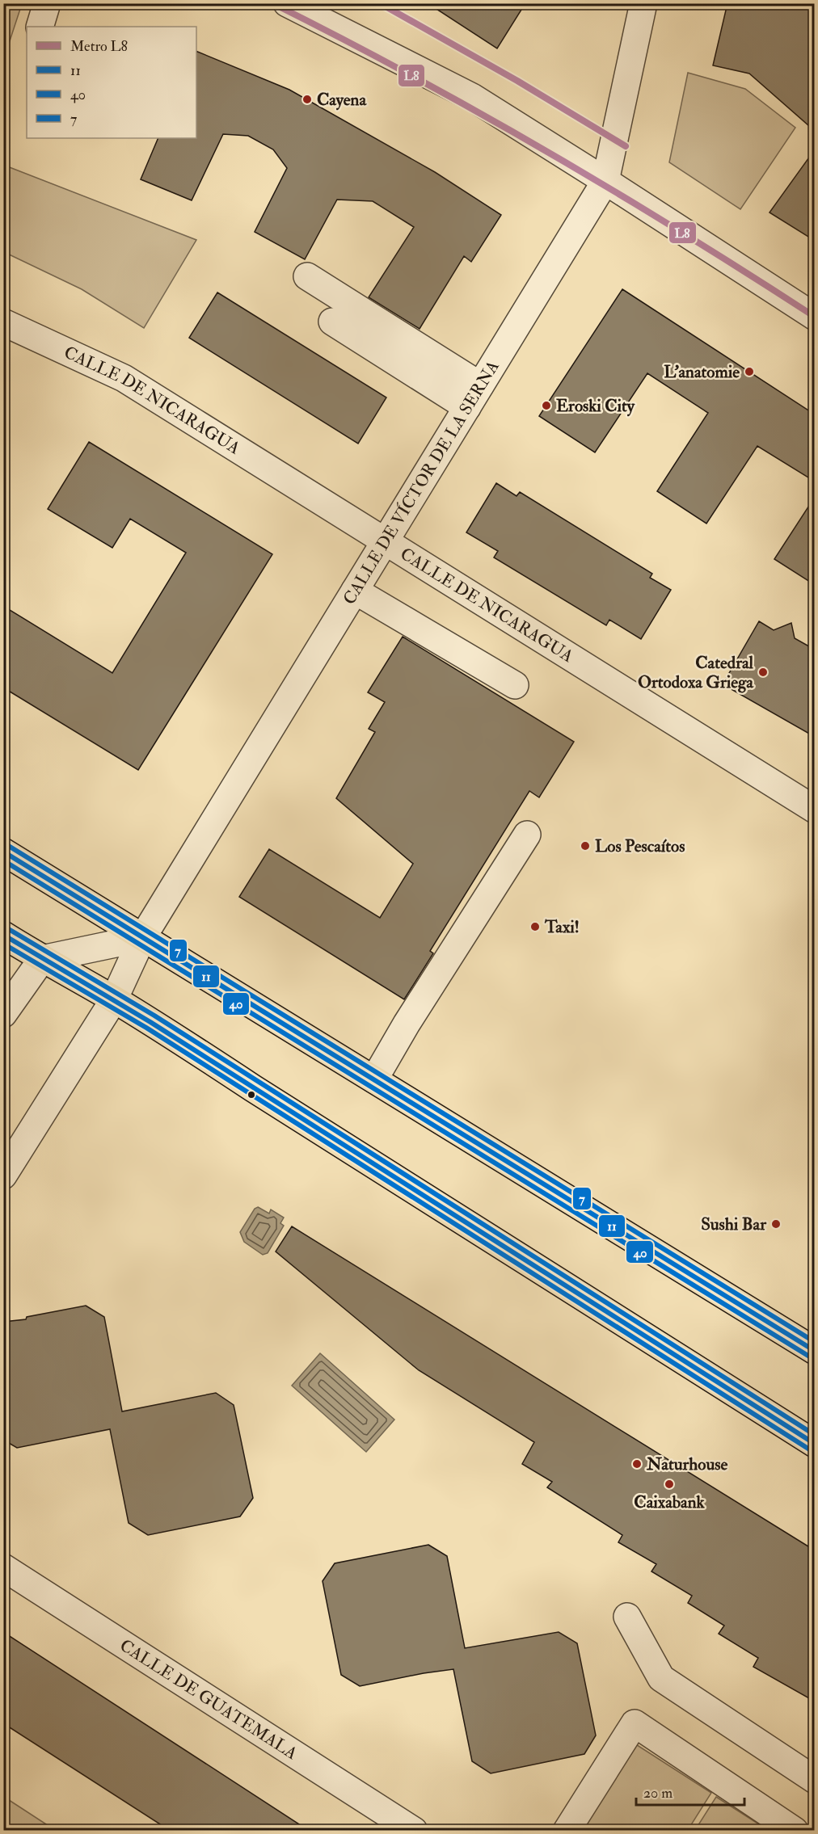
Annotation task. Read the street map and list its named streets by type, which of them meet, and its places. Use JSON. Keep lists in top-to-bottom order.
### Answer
{
  "streets": {
    "street": ["CALLE DE NICARAGUA", "CALLE DE VÍCTOR DE LA SERNA", "CALLE DE GUATEMALA"]
  },
  "crossings": [
    ["CALLE DE NICARAGUA", "CALLE DE VÍCTOR DE LA SERNA"]
  ],
  "places": [
    "Cayena",
    "L'anatomie",
    "Eroski City",
    "Catedral Ortodoxa Griega",
    "Los Pescaítos",
    "Taxi!",
    "Sushi Bar",
    "Naturhouse",
    "Caixabank"
  ],
  "lines": [
    "metro line L8",
    "transit line 7",
    "transit line 11",
    "transit line 40"
  ],
  "legend": [
    "Metro L8",
    "11",
    "40",
    "7"
  ],
  "scale_bar": "20 m"
}
